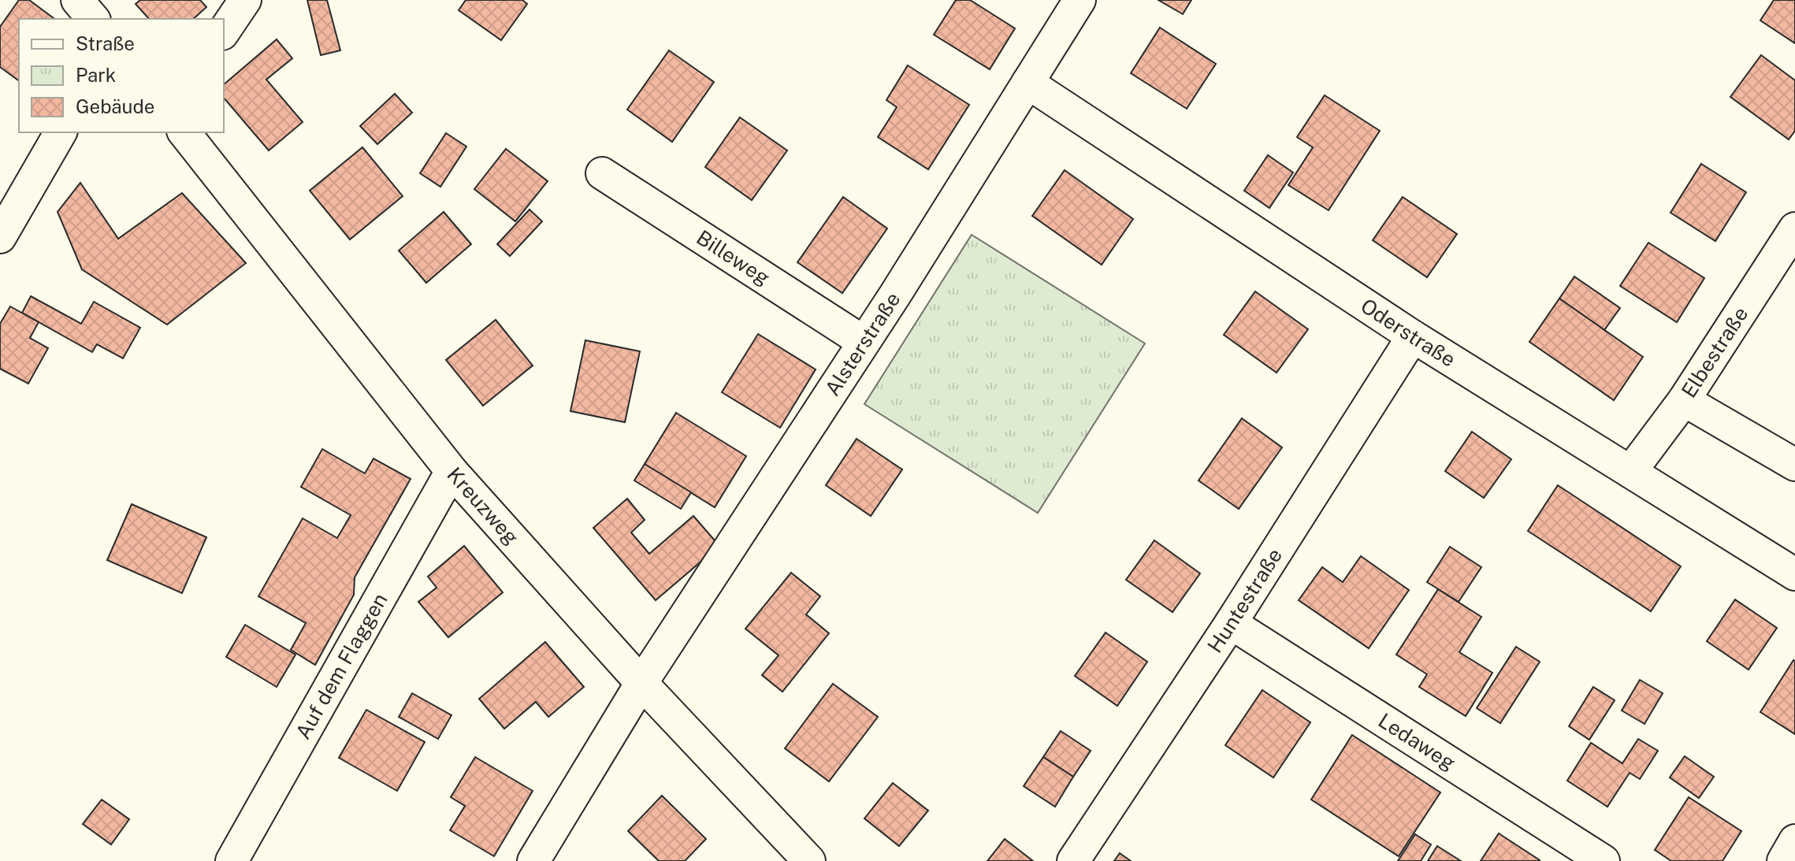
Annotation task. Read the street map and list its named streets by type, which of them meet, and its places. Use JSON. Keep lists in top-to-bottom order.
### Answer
{
  "streets": {
    "street": [
      "Billeweg",
      "Oderstraße",
      "Alsterstraße",
      "Elbestraße",
      "Kreuzweg",
      "Huntestraße",
      "Auf dem Flaggen",
      "Ledaweg"
    ]
  },
  "crossings": [
    ["Billeweg", "Alsterstraße"],
    ["Oderstraße", "Alsterstraße"],
    ["Oderstraße", "Elbestraße"],
    ["Oderstraße", "Huntestraße"],
    ["Alsterstraße", "Kreuzweg"],
    ["Kreuzweg", "Auf dem Flaggen"],
    ["Huntestraße", "Ledaweg"]
  ],
  "legend": ["Straße", "Park", "Gebäude"]
}
